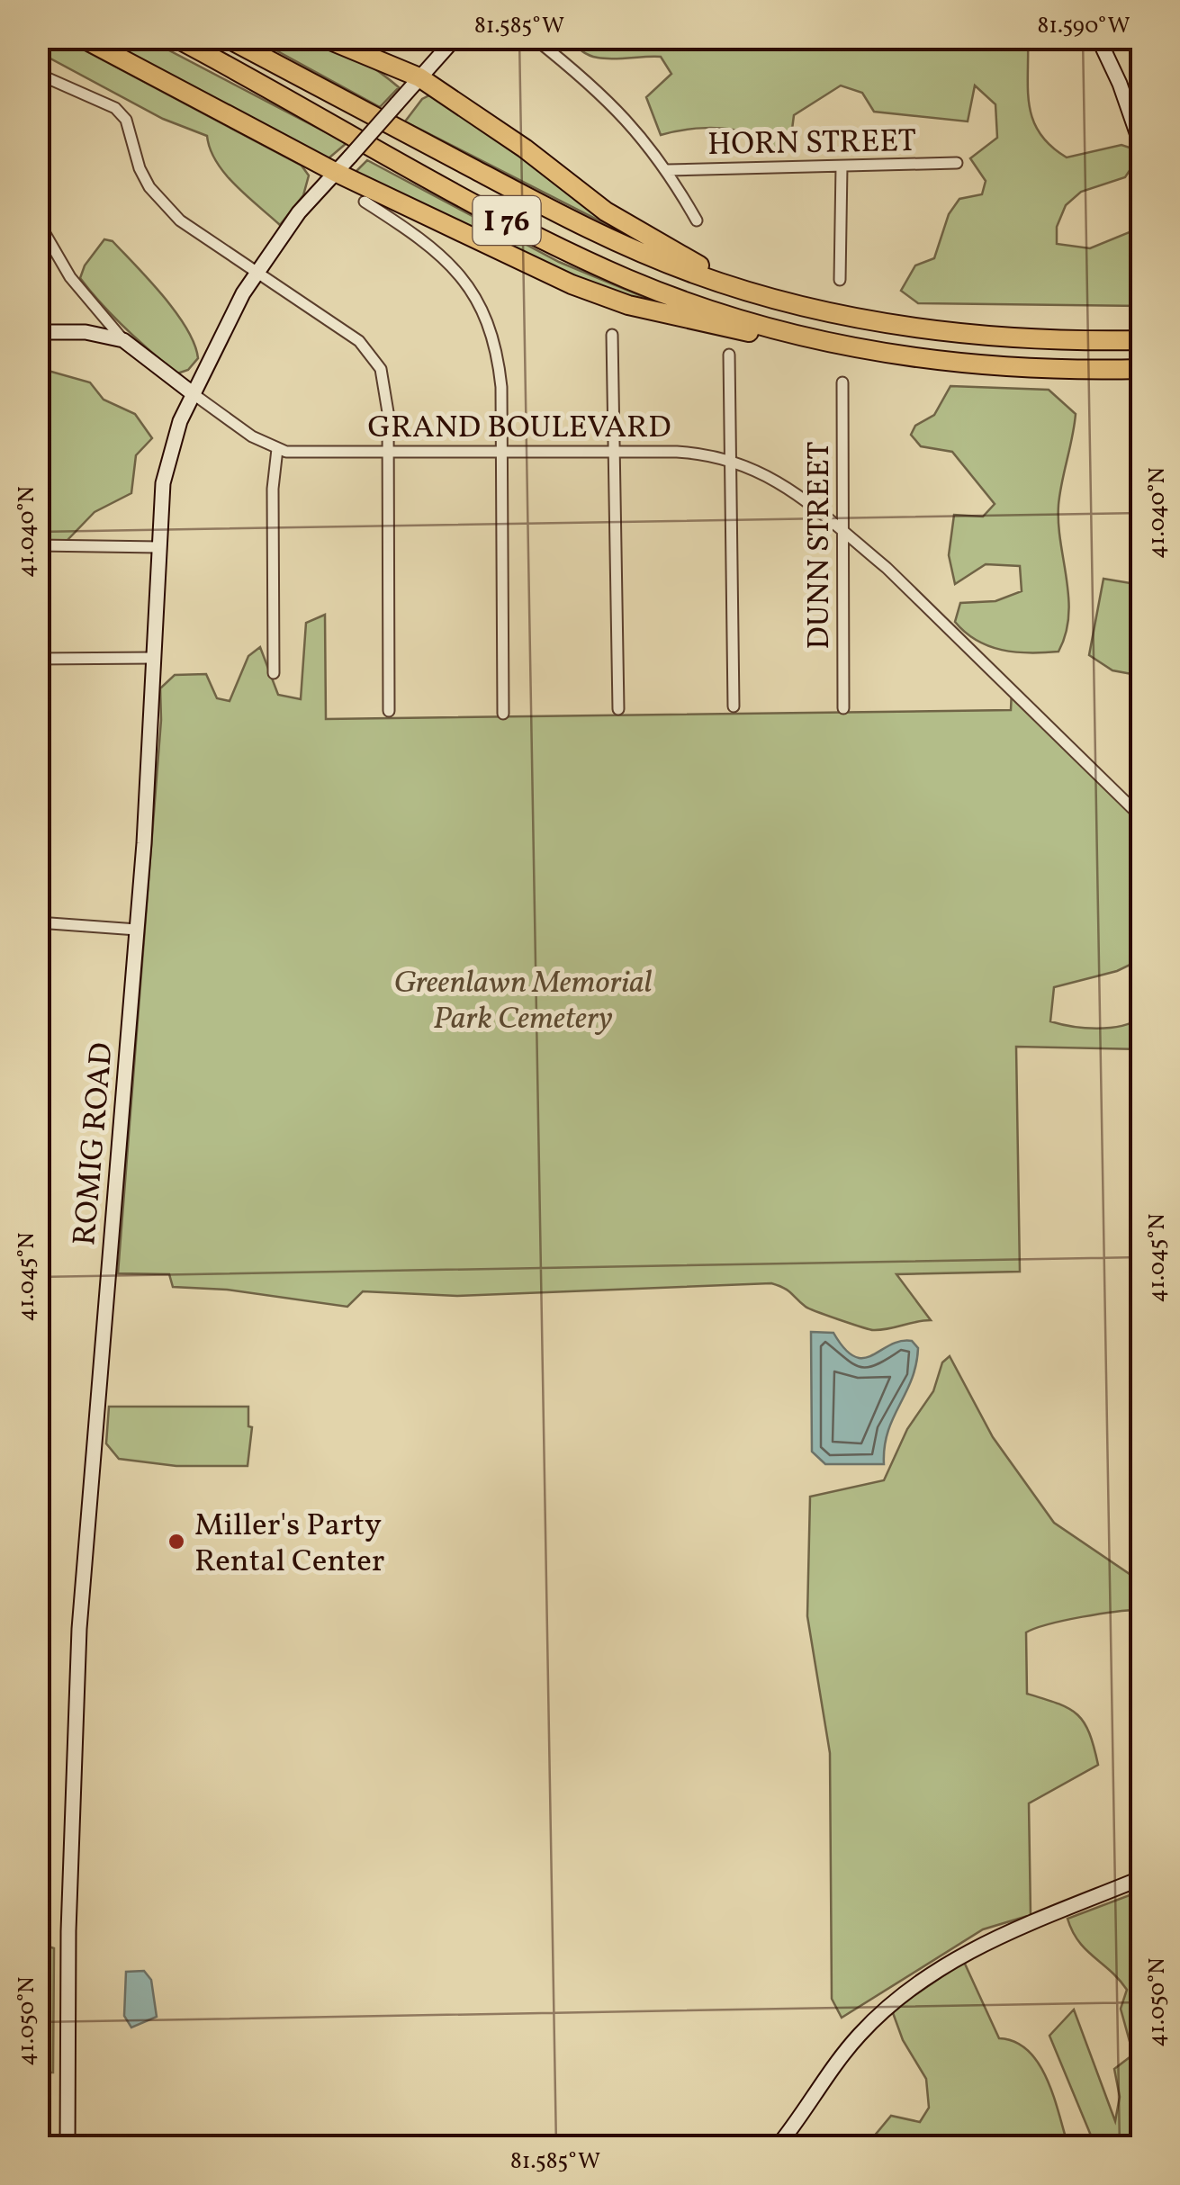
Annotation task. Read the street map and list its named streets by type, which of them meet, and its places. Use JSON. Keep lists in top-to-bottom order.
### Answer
{
  "streets": {
    "highway": ["I 76"],
    "street": [
      "HORN STREET",
      "GRAND BOULEVARD",
      "DUNN STREET",
      "ROMIG ROAD"
    ]
  },
  "crossings": [
    ["GRAND BOULEVARD", "DUNN STREET"],
    ["GRAND BOULEVARD", "ROMIG ROAD"]
  ],
  "parks": ["Greenlawn Memorial Park Cemetery"],
  "places": ["Miller's Party Rental Center"],
  "coordinates": [
    "81.585°W",
    "81.590°W",
    "41.040°N",
    "41.045°N",
    "41.050°N"
  ]
}
